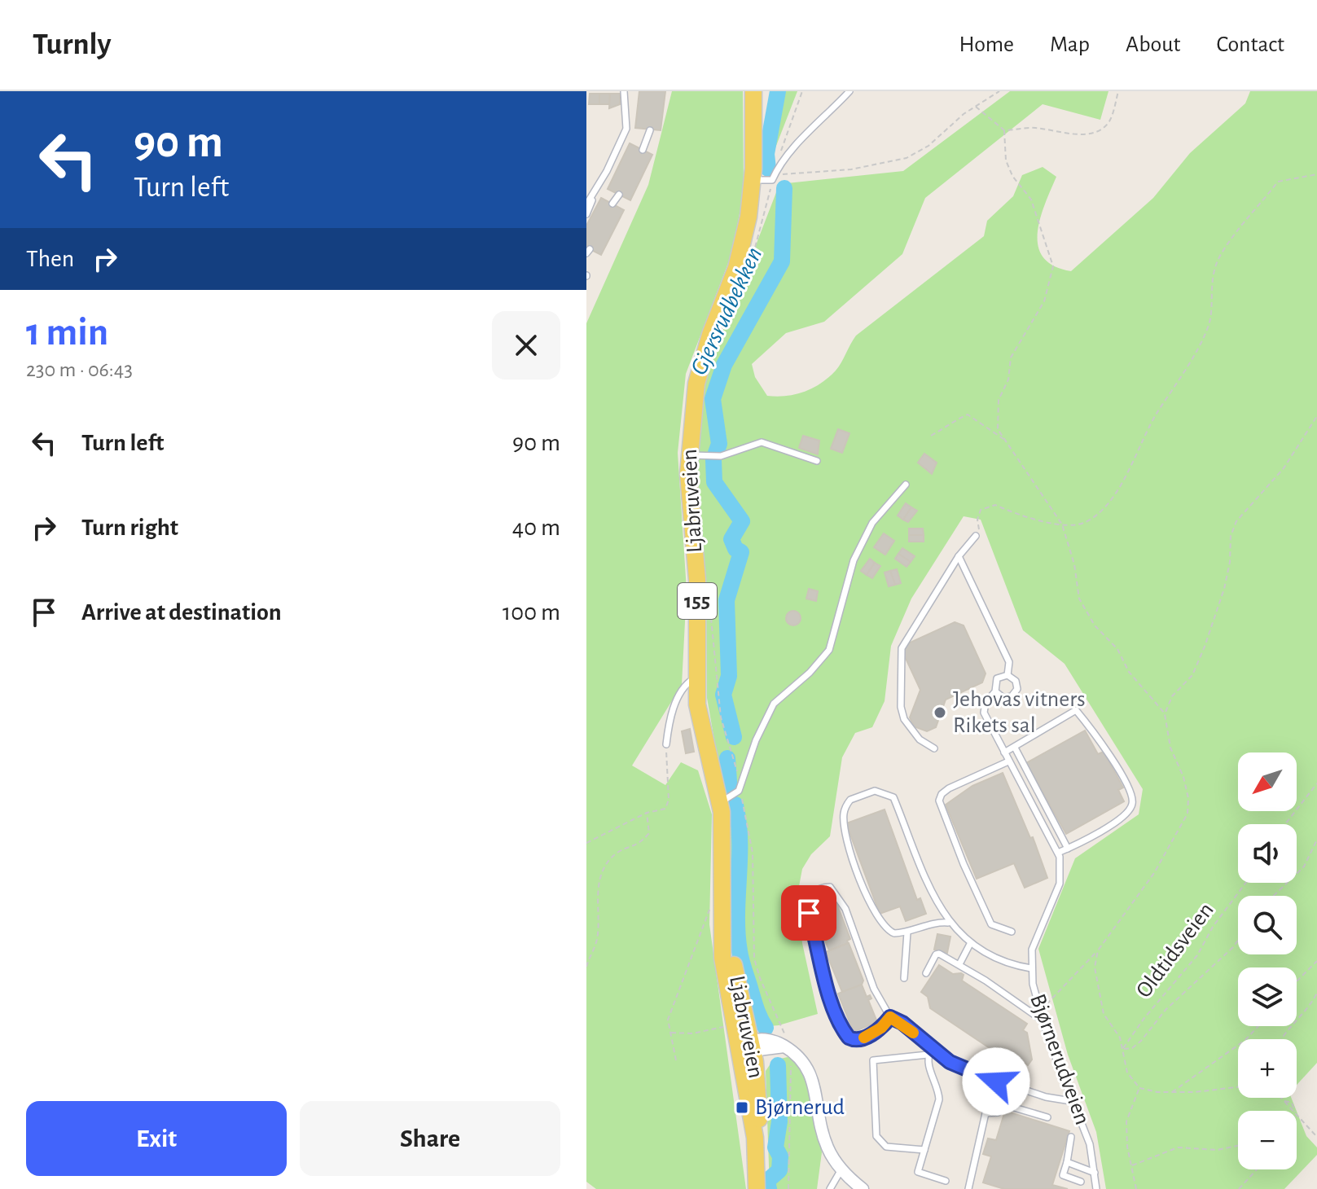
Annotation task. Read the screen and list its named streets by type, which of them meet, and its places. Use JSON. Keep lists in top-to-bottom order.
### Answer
{
  "streets": {
    "main road": ["Ljabruveien", "155"],
    "lane": ["Bjørnerudveien"],
    "path": ["Oldtidsveien"]
  },
  "water": ["Gjersrudbekken"],
  "places": {
    "other": ["Jehovas vitners Rikets sal"],
    "transit": ["Bjørnerud"]
  },
  "north": "bottom left",
  "page": {
    "header": "Turnly",
    "nav": [
      "Home",
      "Map",
      "About",
      "Contact"
    ],
    "turn": ["90 m", "Turn left"],
    "then": "Then",
    "heading": ["1 min", "230 m · 06:43"],
    "list": [
      {
        "name": "Turn left",
        "value": "90 m"
      },
      {
        "name": "Turn right",
        "value": "40 m"
      },
      {
        "name": "Arrive at destination",
        "value": "100 m"
      }
    ],
    "map_buttons": ["+", "−"],
    "buttons": ["Exit", "Share"]
  }
}
